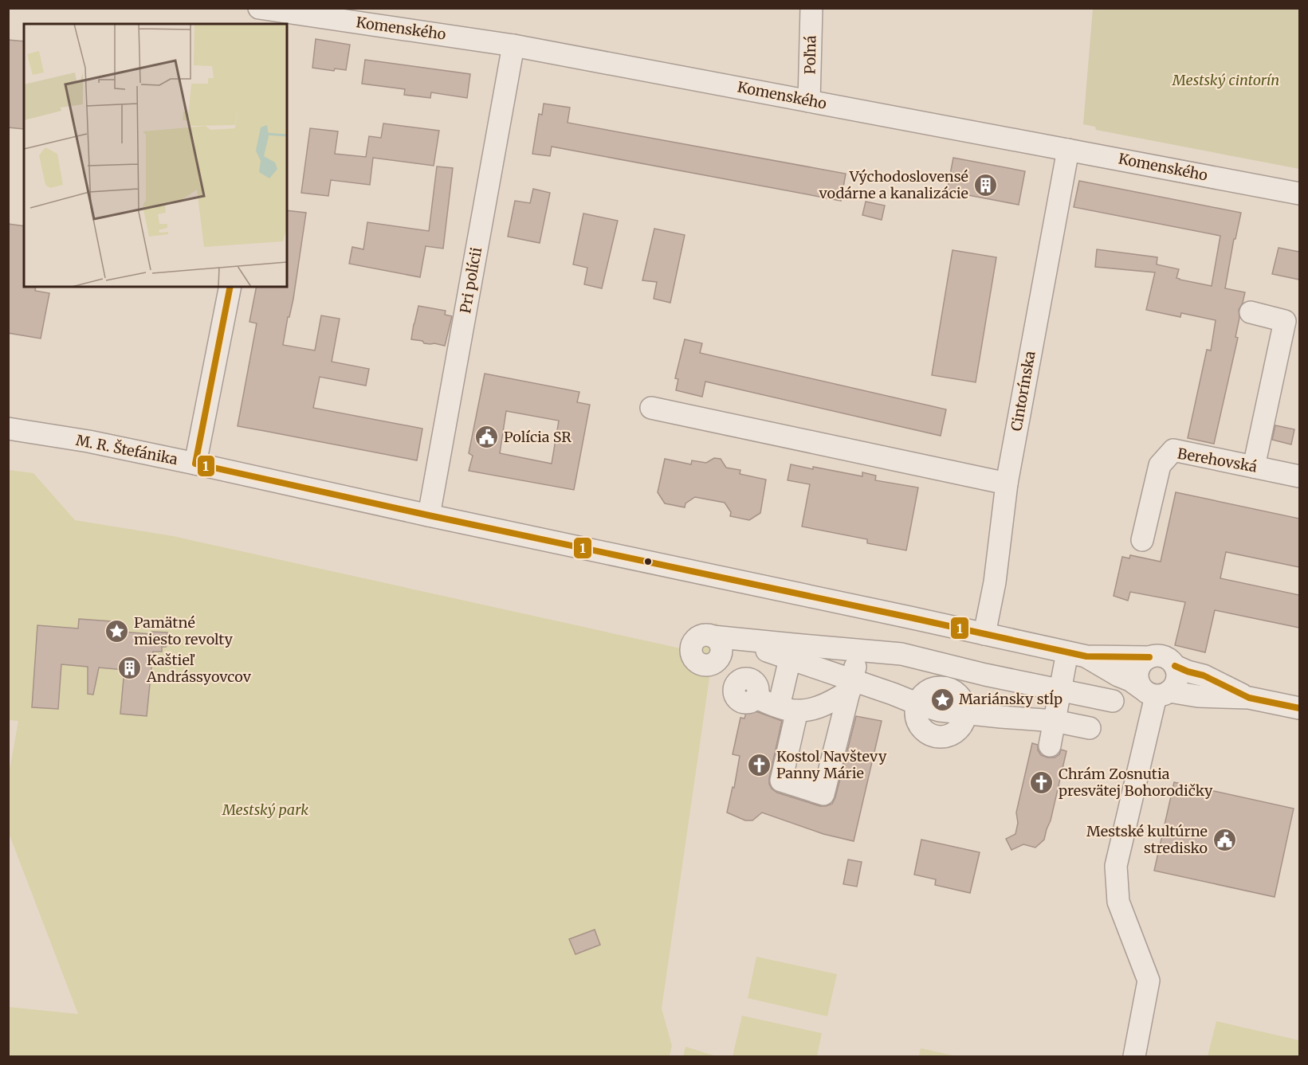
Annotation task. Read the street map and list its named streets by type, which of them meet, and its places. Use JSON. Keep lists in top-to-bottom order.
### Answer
{
  "streets": {
    "street": [
      "Komenského",
      "Poľná",
      "Pri polícii",
      "Cintorínska",
      "M. R. Štefánika",
      "Berehovská"
    ]
  },
  "crossings": [
    ["Komenského", "Poľná"],
    ["Komenského", "Pri polícii"],
    ["Komenského", "Cintorínska"],
    ["Pri polícii", "M. R. Štefánika"],
    ["Cintorínska", "M. R. Štefánika"]
  ],
  "parks": ["Mestský cintorín", "Mestský park"],
  "places": {
    "building": ["Východoslovensé vodárne a kanalizácie", "Kaštieľ Andrássyovcov"],
    "public building": ["Polícia SR", "Mestské kultúrne stredisko"],
    "place": ["Pamätné miesto revolty", "Mariánsky stĺp"],
    "church": ["Kostol Navštevy Panny Márie", "Chrám Zosnutia presvätej Bohorodičky"]
  },
  "lines": ["transit line 1"]
}
